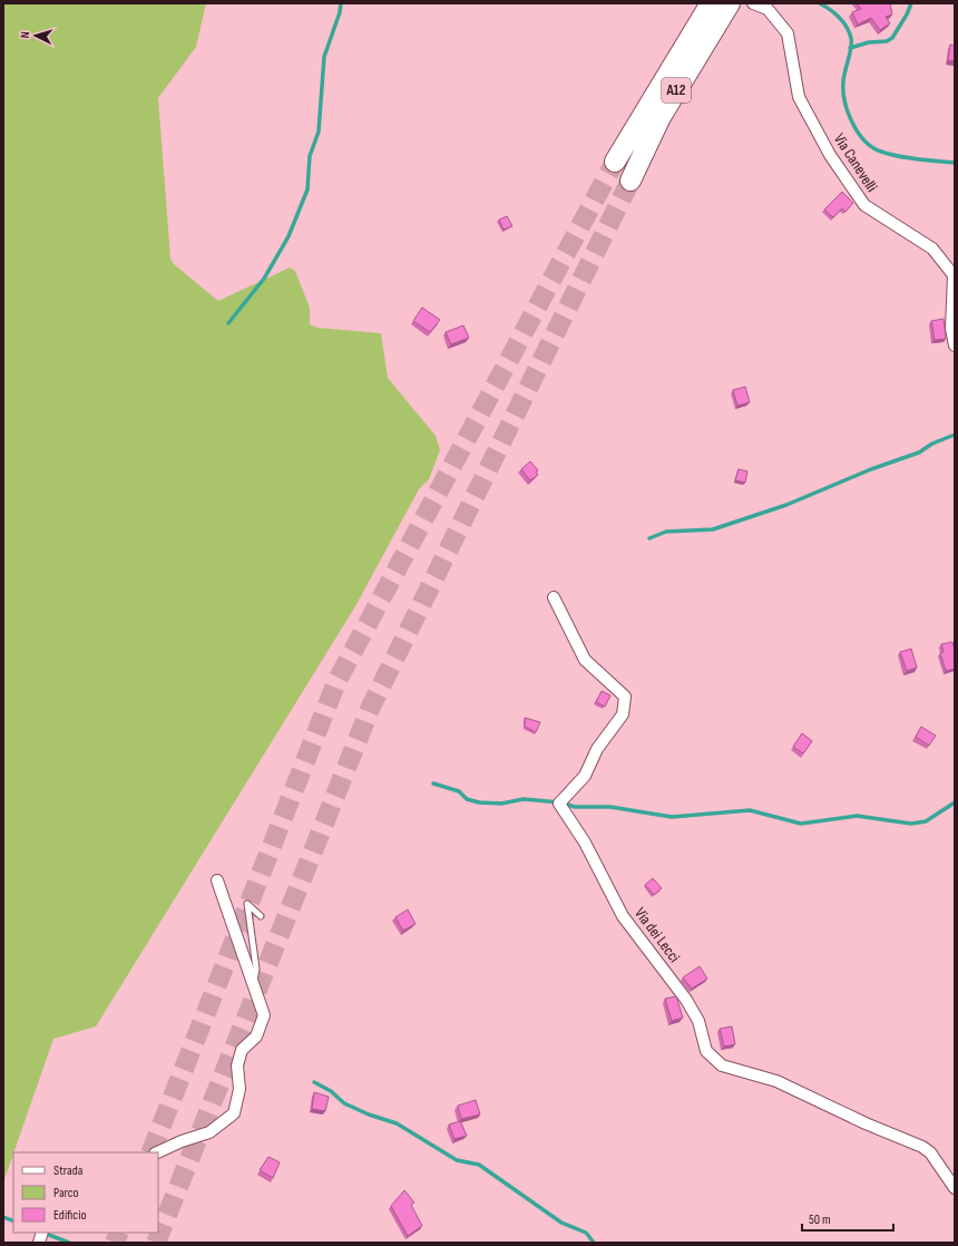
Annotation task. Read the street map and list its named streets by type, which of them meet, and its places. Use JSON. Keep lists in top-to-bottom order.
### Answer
{
  "streets": {
    "highway": ["A12"],
    "street": ["Via Canevelli", "Via dei Lecci"]
  },
  "legend": ["Strada", "Parco", "Edificio"],
  "scale_bar": "50 m",
  "north": "left"
}
